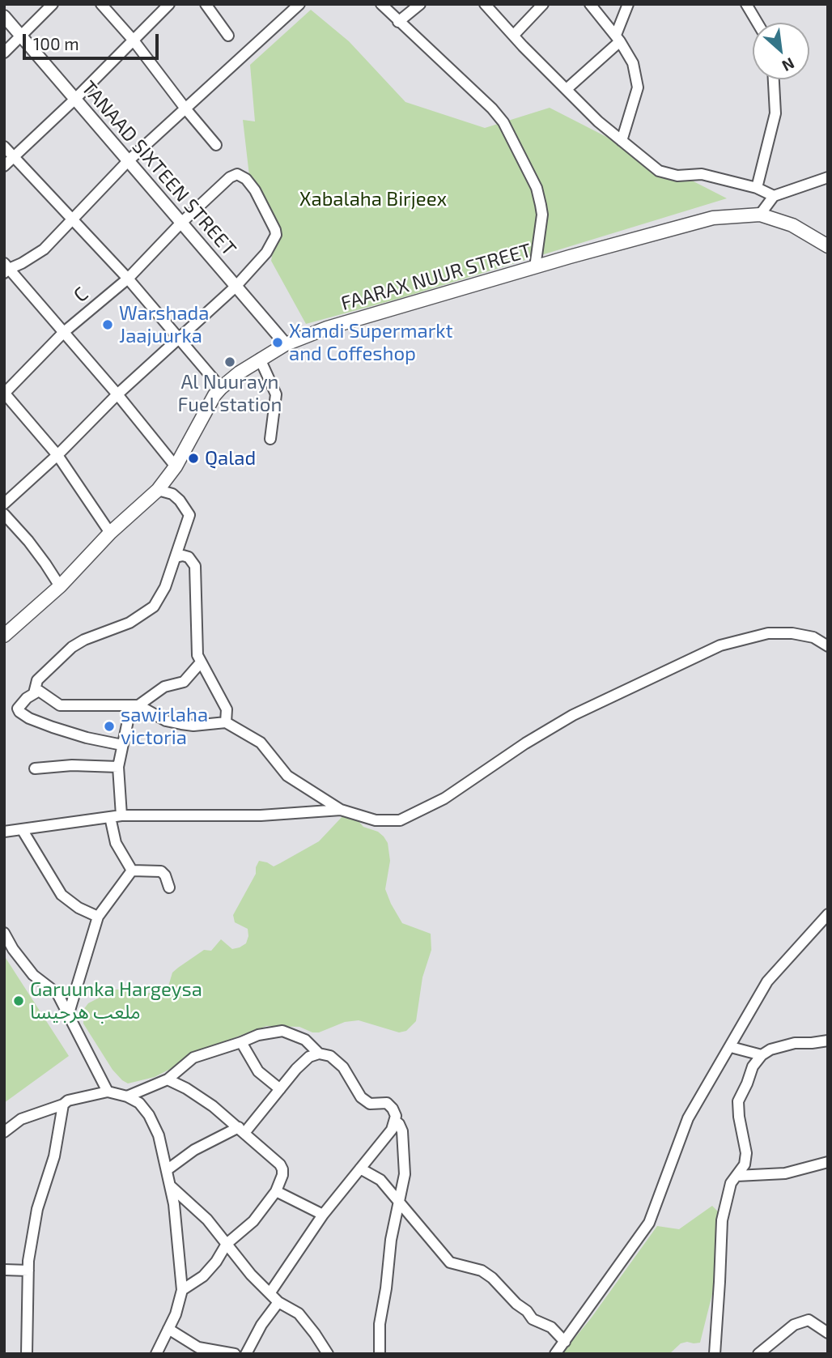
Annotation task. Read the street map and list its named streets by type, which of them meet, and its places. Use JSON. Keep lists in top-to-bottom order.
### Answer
{
  "streets": {
    "main road": ["FAARAX NUUR STREET"],
    "street": ["TANAAD SIXTEEN STREET", "C"]
  },
  "crossings": [
    ["TANAAD SIXTEEN STREET", "FAARAX NUUR STREET"],
    ["TANAAD SIXTEEN STREET", "C"]
  ],
  "parks": ["Xabalaha Birjeex"],
  "places": [
    "Warshada Jaajuurka",
    "Xamdi Supermarkt and Coffeshop",
    "Al Nuurayn Fuel station",
    "Qalad",
    "sawirlaha victoria",
    "Garuunka Hargeysa ملعب هرجيسا"
  ],
  "scale_bar": "100 m",
  "north": "bottom right"
}
